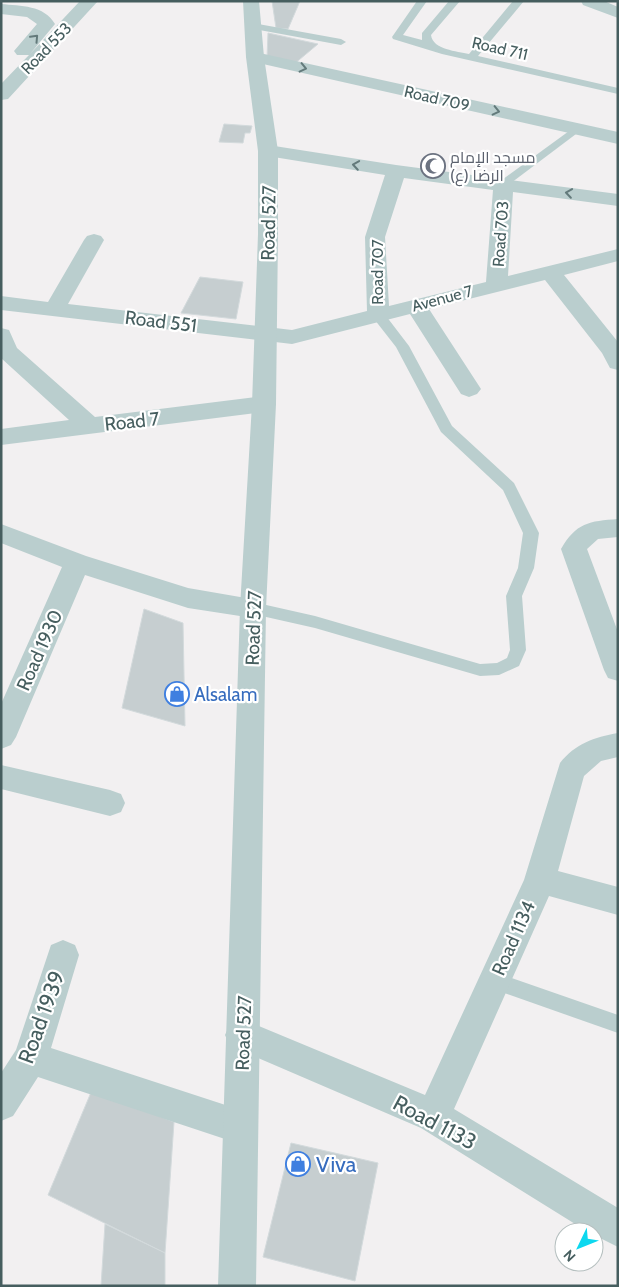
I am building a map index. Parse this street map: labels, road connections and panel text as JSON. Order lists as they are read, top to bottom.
{
  "streets": {
    "street": [
      "Road 553",
      "Road 709",
      "Road 527",
      "Road 703",
      "Road 707",
      "Avenue 7",
      "Road 551",
      "Road 7",
      "Road 1930",
      "Road 1134",
      "Road 1939",
      "Road 1133"
    ],
    "lane": ["Road 711"]
  },
  "crossings": [
    ["Road 709", "Road 527"],
    ["Road 527", "Avenue 7"],
    ["Road 527", "Road 551"],
    ["Road 527", "Road 7"],
    ["Road 527", "Road 1133"],
    ["Road 703", "Avenue 7"],
    ["Road 707", "Avenue 7"],
    ["Avenue 7", "Road 551"],
    ["Road 1134", "Road 1133"]
  ],
  "places": {
    "mosque": ["مسجد الإمام الرضا (ع)"],
    "shop": ["Alsalam", "Viva"]
  },
  "north": "bottom left"
}
